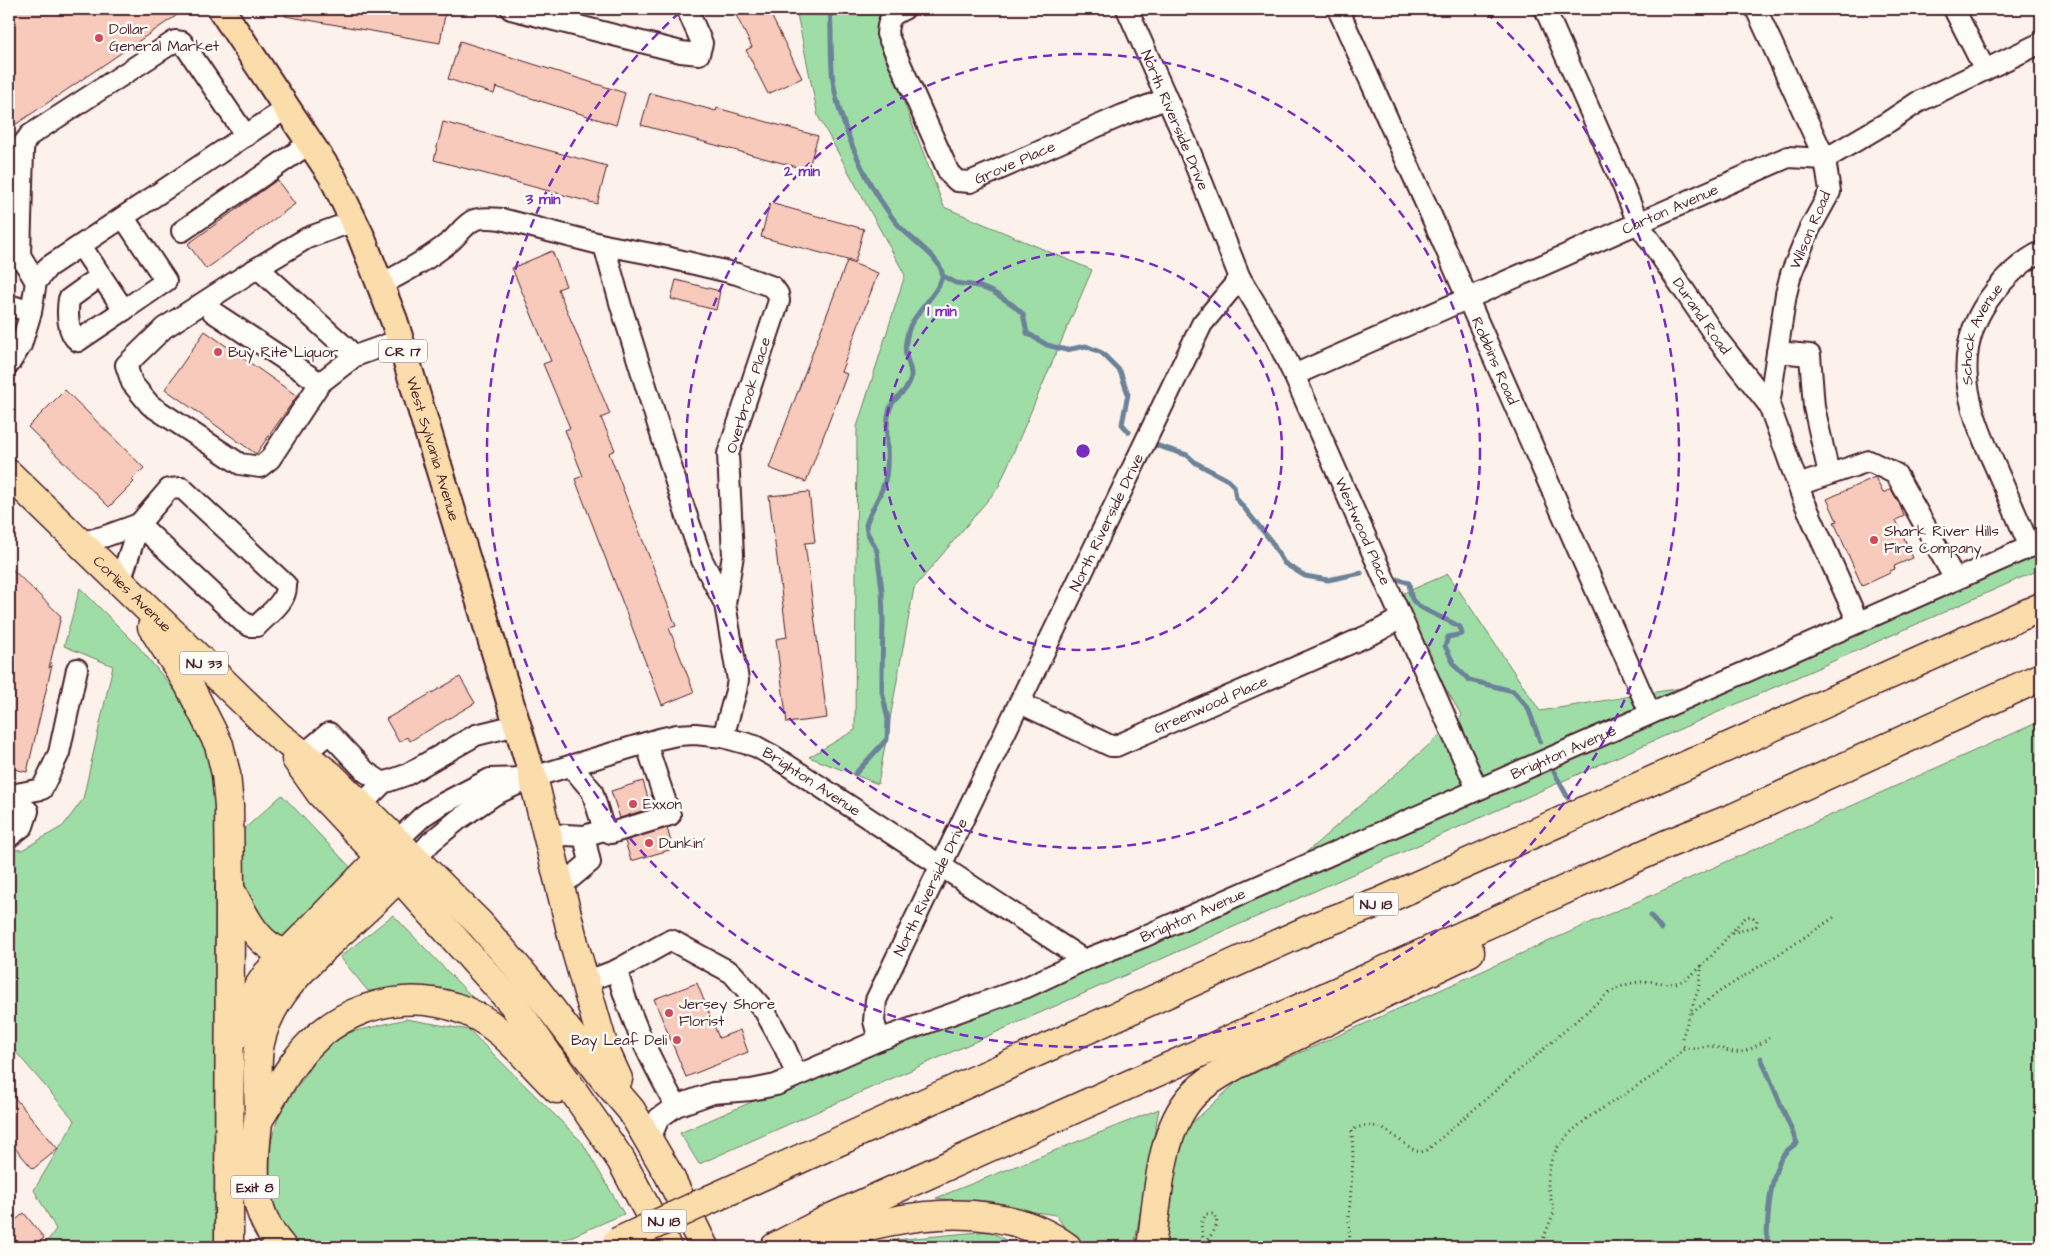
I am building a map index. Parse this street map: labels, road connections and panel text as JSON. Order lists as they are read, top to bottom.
{
  "streets": {
    "highway": [
      "Corlies Avenue",
      "NJ 33",
      "NJ 18",
      "Exit 8"
    ],
    "main road": ["CR 17", "West Sylvania Avenue"],
    "street": [
      "North Riverside Drive",
      "Grove Place",
      "Carton Avenue",
      "Wilson Road",
      "Durand Road",
      "Schock Avenue",
      "Robbins Road",
      "Overbrook Place",
      "Westwood Place",
      "Greenwood Place",
      "Brighton Avenue"
    ]
  },
  "crossings": [
    ["North Riverside Drive", "Grove Place"],
    ["North Riverside Drive", "Westwood Place"],
    ["North Riverside Drive", "Greenwood Place"],
    ["North Riverside Drive", "Brighton Avenue"],
    ["Carton Avenue", "Wilson Road"],
    ["Carton Avenue", "Durand Road"],
    ["Carton Avenue", "Robbins Road"],
    ["Carton Avenue", "Westwood Place"],
    ["Wilson Road", "Durand Road"],
    ["Durand Road", "Brighton Avenue"],
    ["Schock Avenue", "Brighton Avenue"],
    ["Robbins Road", "Brighton Avenue"],
    ["Overbrook Place", "West Sylvania Avenue"],
    ["Overbrook Place", "Brighton Avenue"],
    ["West Sylvania Avenue", "Brighton Avenue"],
    ["Westwood Place", "Greenwood Place"],
    ["Westwood Place", "Brighton Avenue"],
    ["Corlies Avenue", "NJ 33"],
    ["NJ 33", "Brighton Avenue"]
  ],
  "places": [
    "Dollar General Market",
    "Buy Rite Liquor",
    "Shark River Hills Fire Company",
    "Exxon",
    "Dunkin'",
    "Jersey Shore Florist",
    "Bay Leaf Deli"
  ],
  "rings": ["2 min", "3 min", "1 min"]
}
